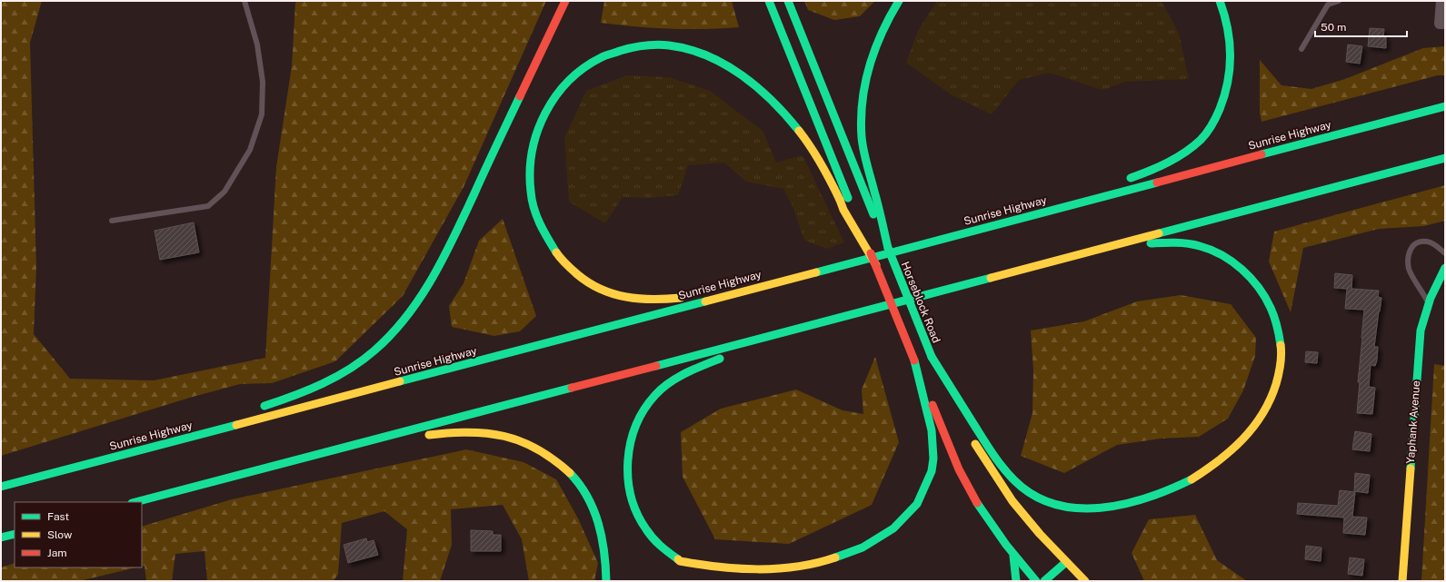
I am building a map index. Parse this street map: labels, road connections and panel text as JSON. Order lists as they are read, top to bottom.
{
  "streets": {
    "main road": ["Sunrise Highway", "Horseblock Road", "Yaphank Avenue"]
  },
  "legend": ["Fast", "Slow", "Jam"],
  "scale_bar": "50 m"
}
